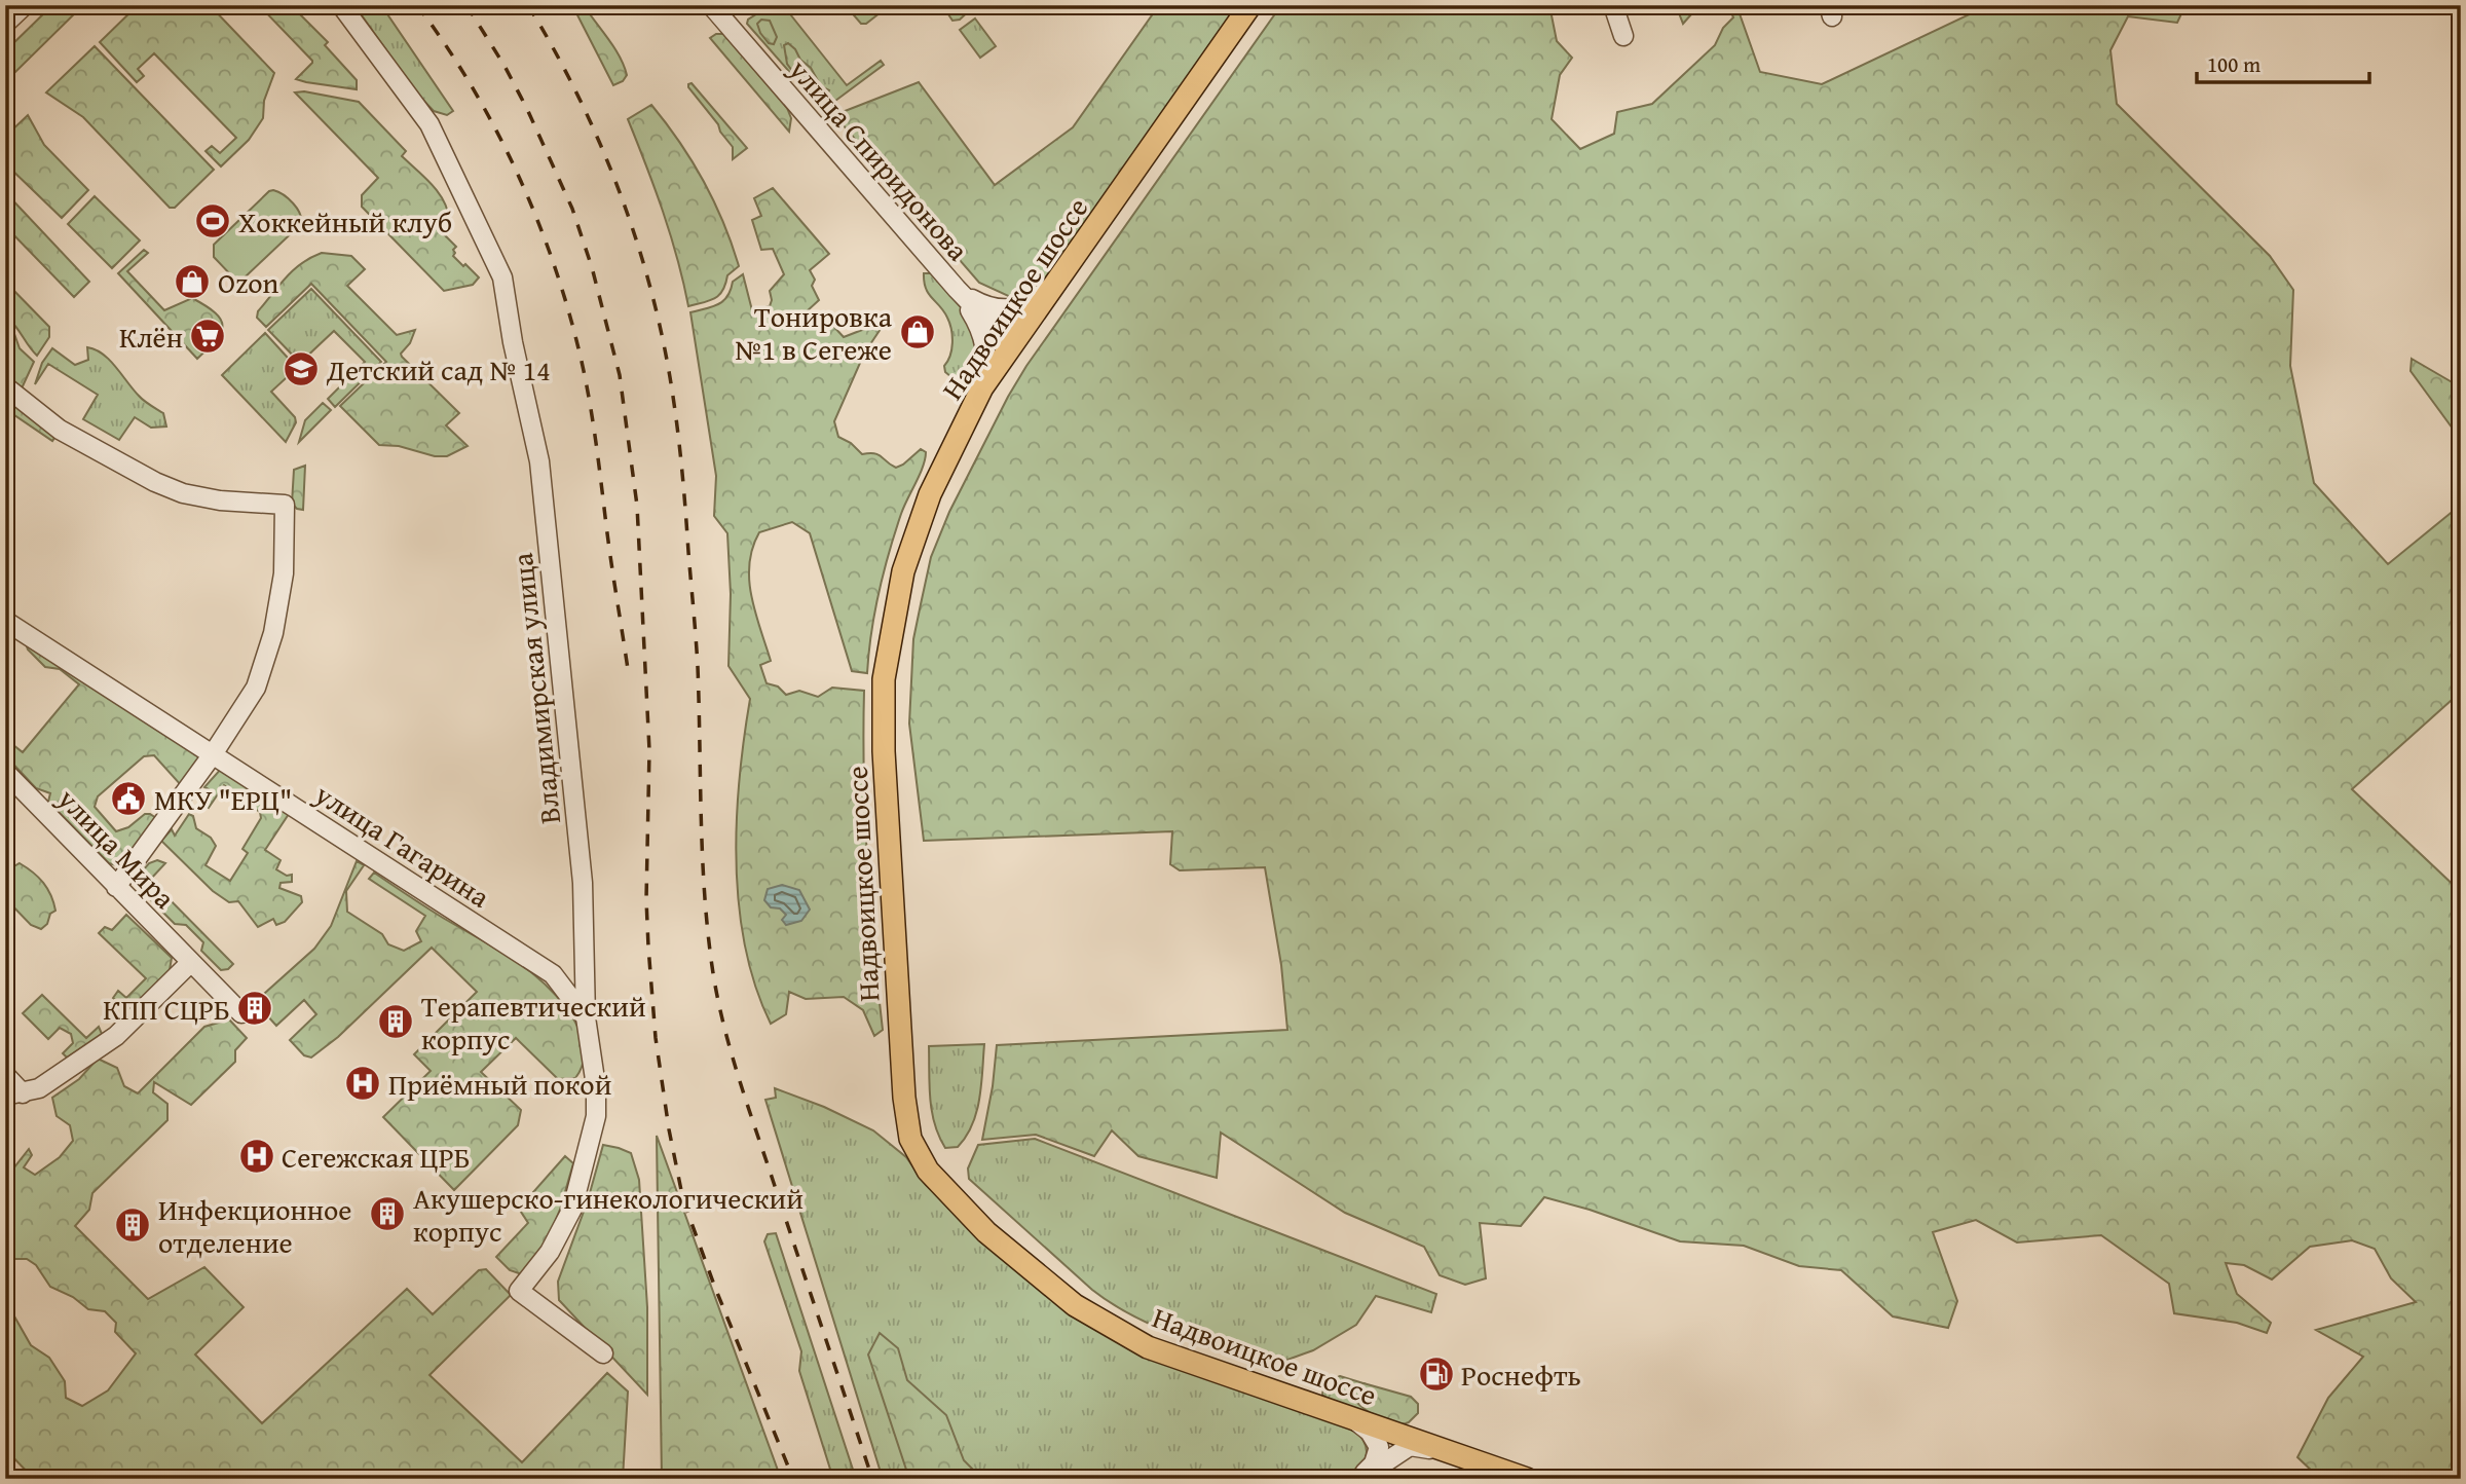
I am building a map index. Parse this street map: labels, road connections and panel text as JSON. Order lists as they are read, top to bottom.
{
  "streets": {
    "main road": ["Надвоицкое шоссе"],
    "street": [
      "улица Спиридонова",
      "Владимирская улица",
      "улица Гагарина",
      "улица Мира"
    ]
  },
  "crossings": [
    ["улица Спиридонова", "Надвоицкое шоссе"],
    ["Владимирская улица", "улица Гагарина"]
  ],
  "places": {
    "sports": ["Хоккейный клуб"],
    "shop": ["Ozon", "Тонировка №1 в Сегеже"],
    "supermarket": ["Клён"],
    "school or university": ["Детский сад № 14"],
    "public building": ["МКУ \"ЕРЦ\""],
    "building": [
      "КПП СЦРБ",
      "Терапевтический корпус",
      "Акушерско-гинекологический корпус",
      "Инфекционное отделение"
    ],
    "hospital": ["Приёмный покой", "Сегежская ЦРБ"],
    "fuel station": ["Роснефть"]
  },
  "scale_bar": "100 m"
}
